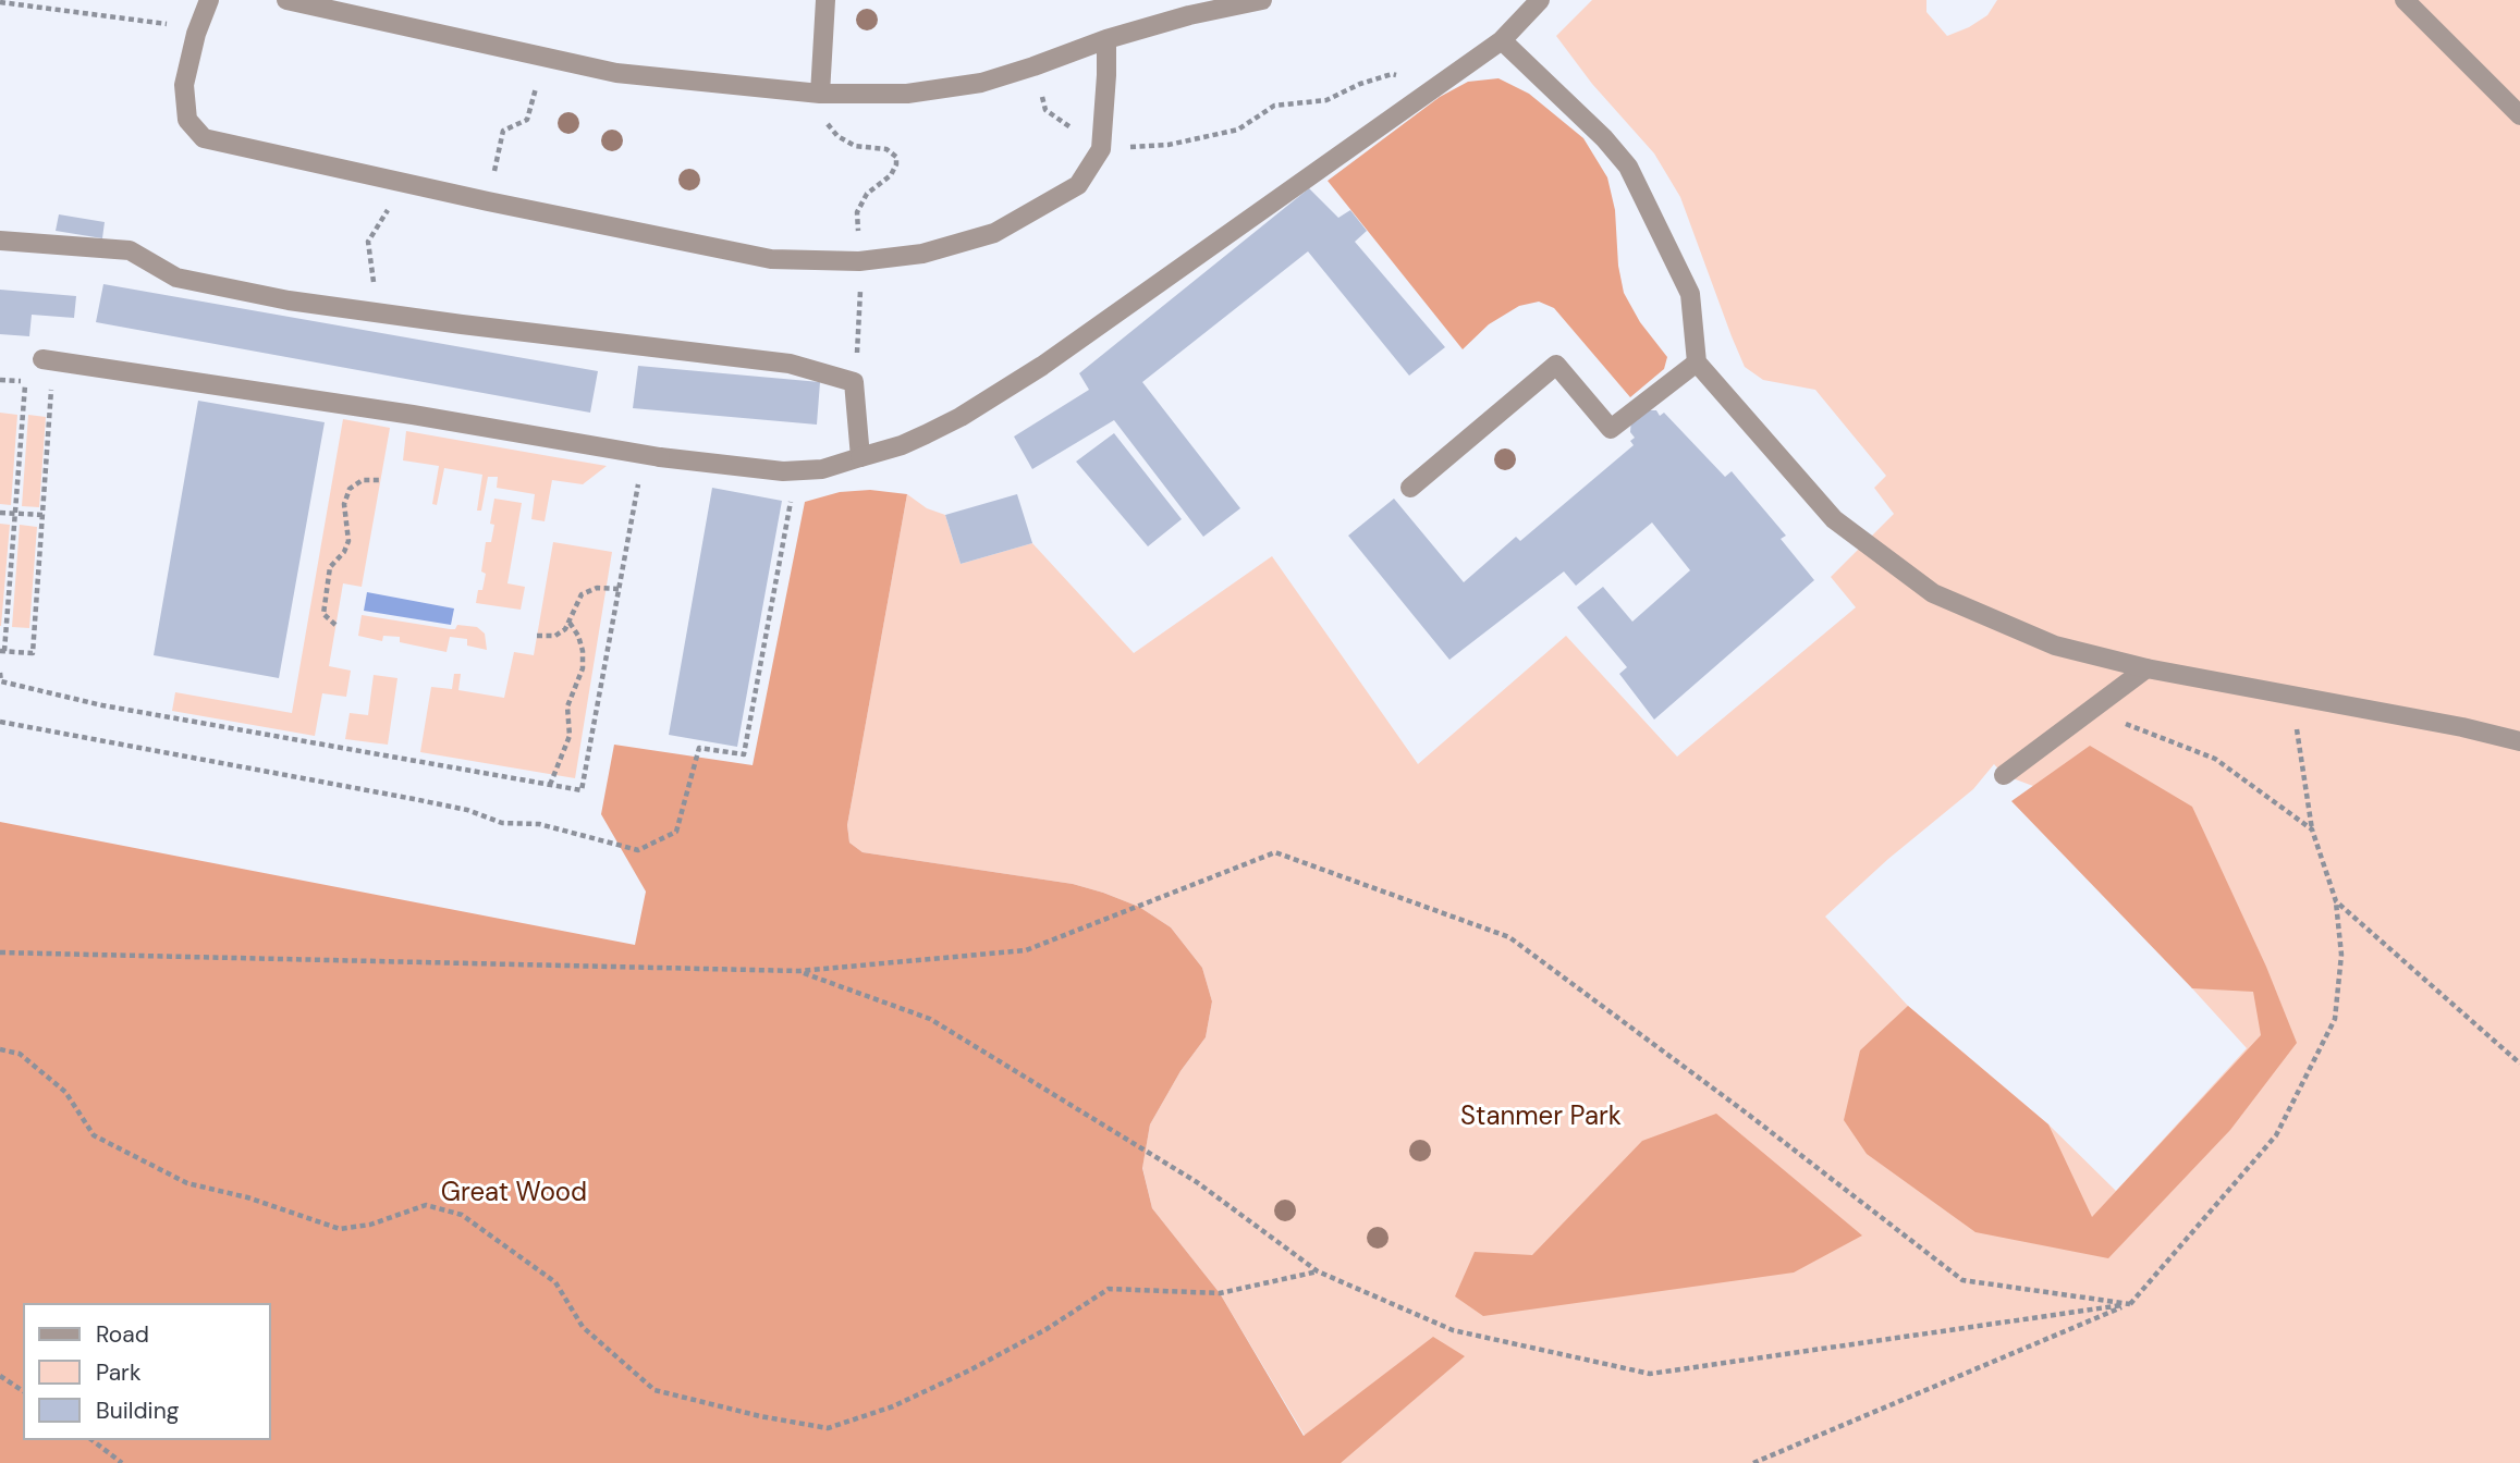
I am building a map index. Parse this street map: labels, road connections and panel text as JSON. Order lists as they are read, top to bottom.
{
  "parks": ["Stanmer Park", "Great Wood"],
  "legend": ["Road", "Park", "Building"]
}
